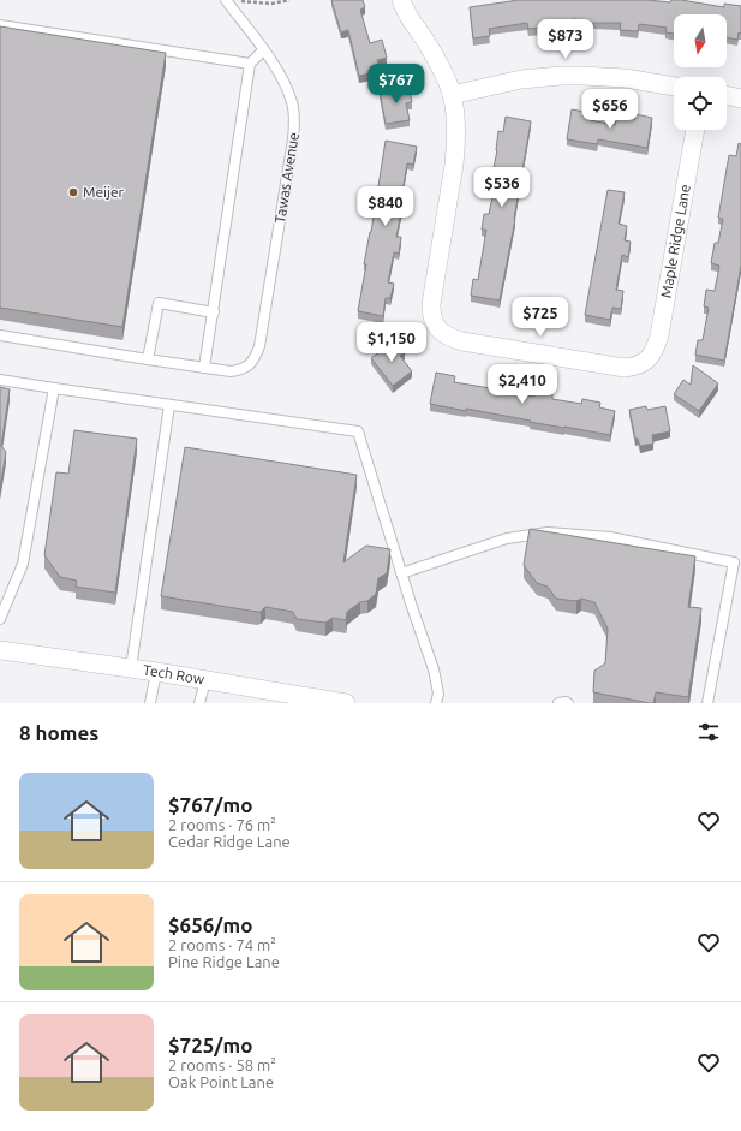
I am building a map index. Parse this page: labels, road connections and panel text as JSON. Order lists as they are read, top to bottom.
{
  "streets": {
    "street": ["Maple Ridge Lane", "Tech Row"],
    "lane": ["Tawas Avenue"]
  },
  "places": ["Meijer"],
  "north": "bottom",
  "page": {
    "price": [
      "$873",
      "$767",
      "$656",
      "$536",
      "$840",
      "$725",
      "$1,150",
      "$2,410"
    ],
    "heading": "8 homes",
    "list": [
      {
        "name": "$767/mo",
        "note": "2 rooms · 76 m² · Cedar Ridge Lane"
      },
      {
        "name": "$656/mo",
        "note": "2 rooms · 74 m² · Pine Ridge Lane"
      },
      {
        "name": "$725/mo",
        "note": "2 rooms · 58 m² · Oak Point Lane"
      }
    ]
  }
}
